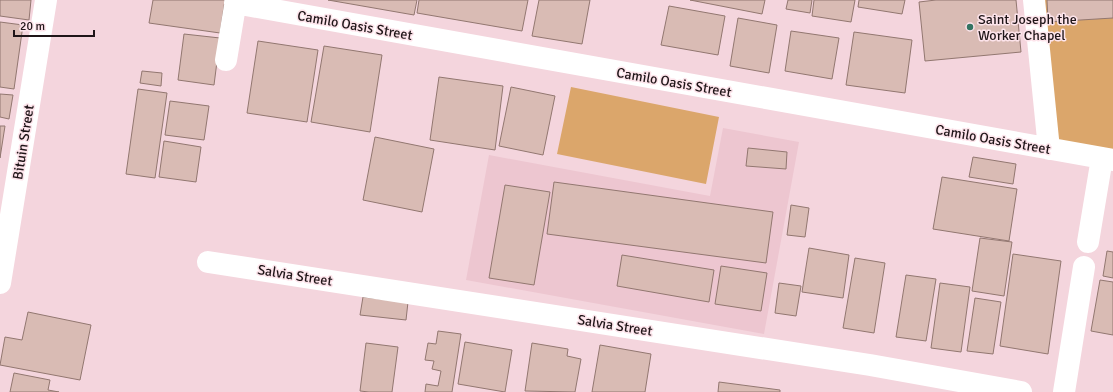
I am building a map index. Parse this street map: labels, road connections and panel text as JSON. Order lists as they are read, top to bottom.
{
  "streets": {
    "street": ["Camilo Oasis Street", "Bituin Street", "Salvia Street"]
  },
  "places": ["Saint Joseph the Worker Chapel"],
  "scale_bar": "20 m"
}
